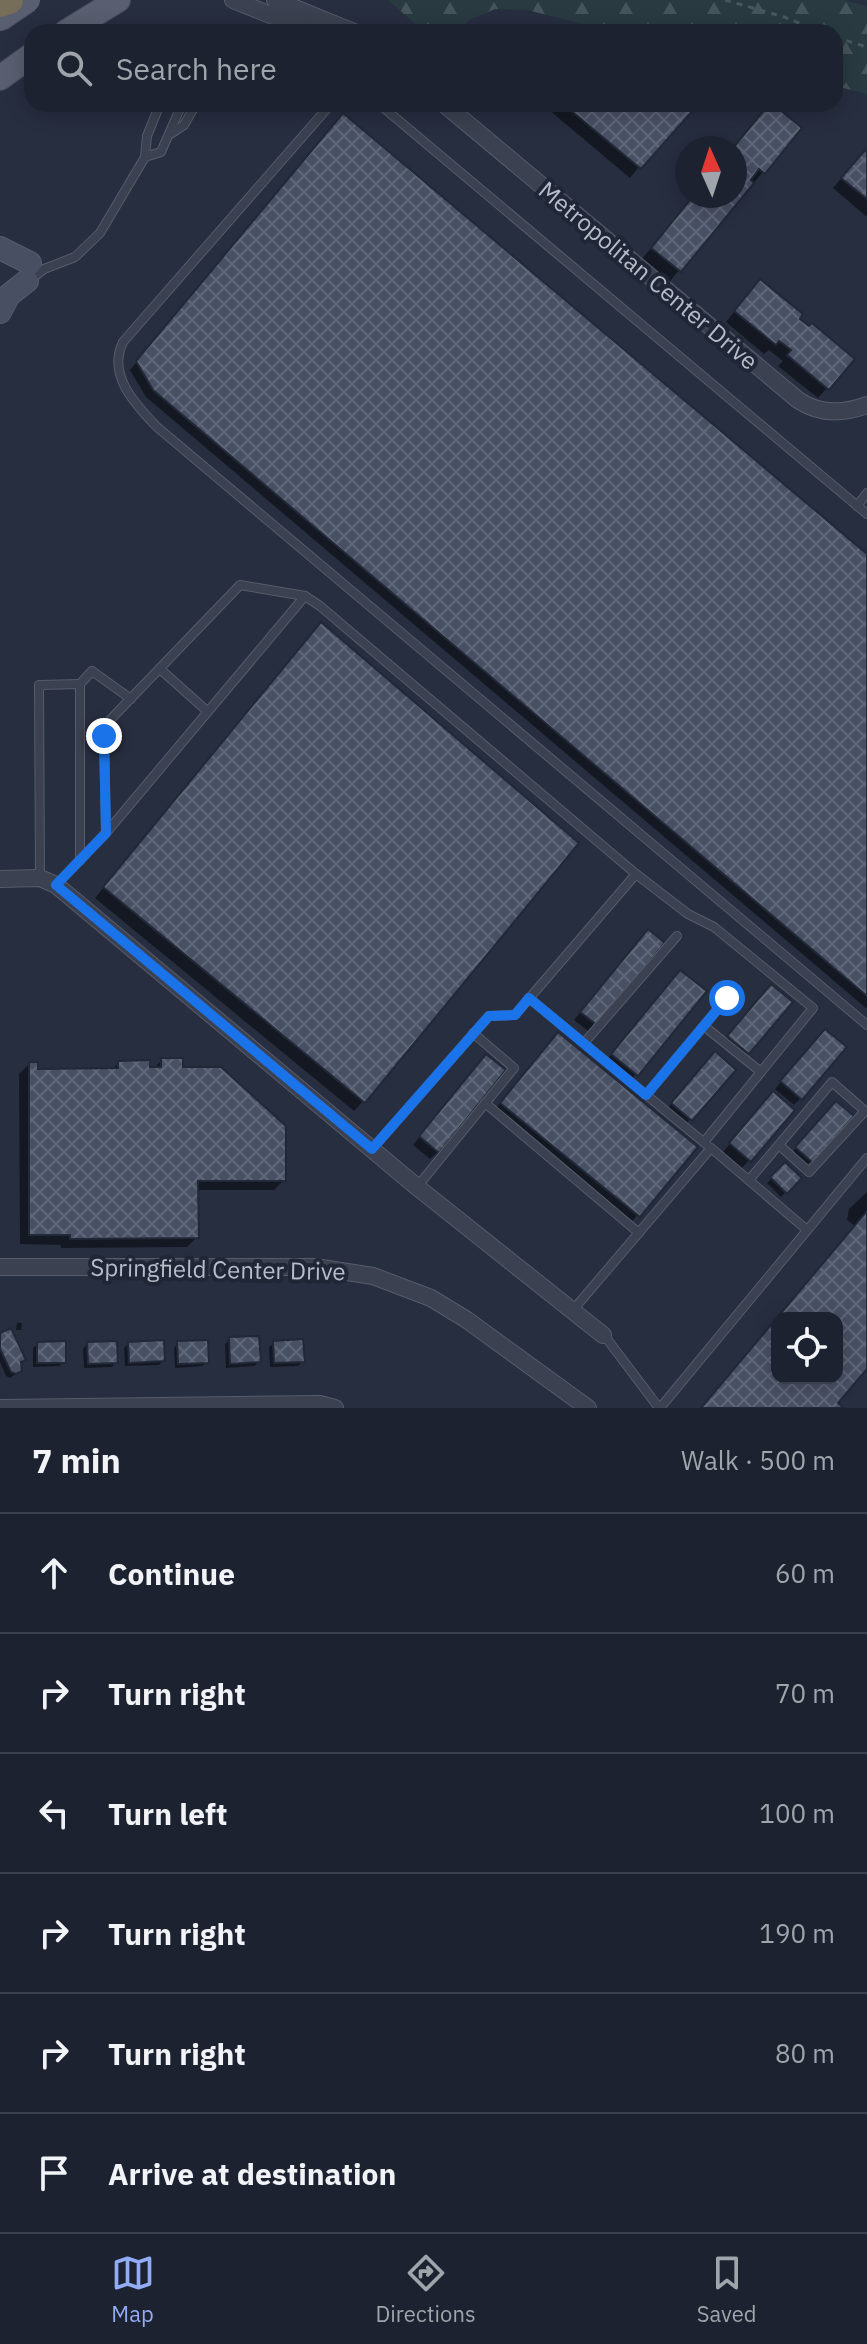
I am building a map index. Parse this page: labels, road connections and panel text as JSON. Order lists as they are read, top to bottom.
{
  "streets": {
    "street": ["Metropolitan Center Drive", "Springfield Center Drive"]
  },
  "north": "top",
  "page": {
    "search": "Search here",
    "heading": ["7 min", "Walk · 500 m"],
    "list": [
      ["Continue", "60 m"],
      ["Turn right", "70 m"],
      ["Turn left", "100 m"],
      ["Turn right", "190 m"],
      ["Turn right", "80 m"],
      "Arrive at destination"
    ],
    "nav": ["Map", "Directions", "Saved"]
  }
}
